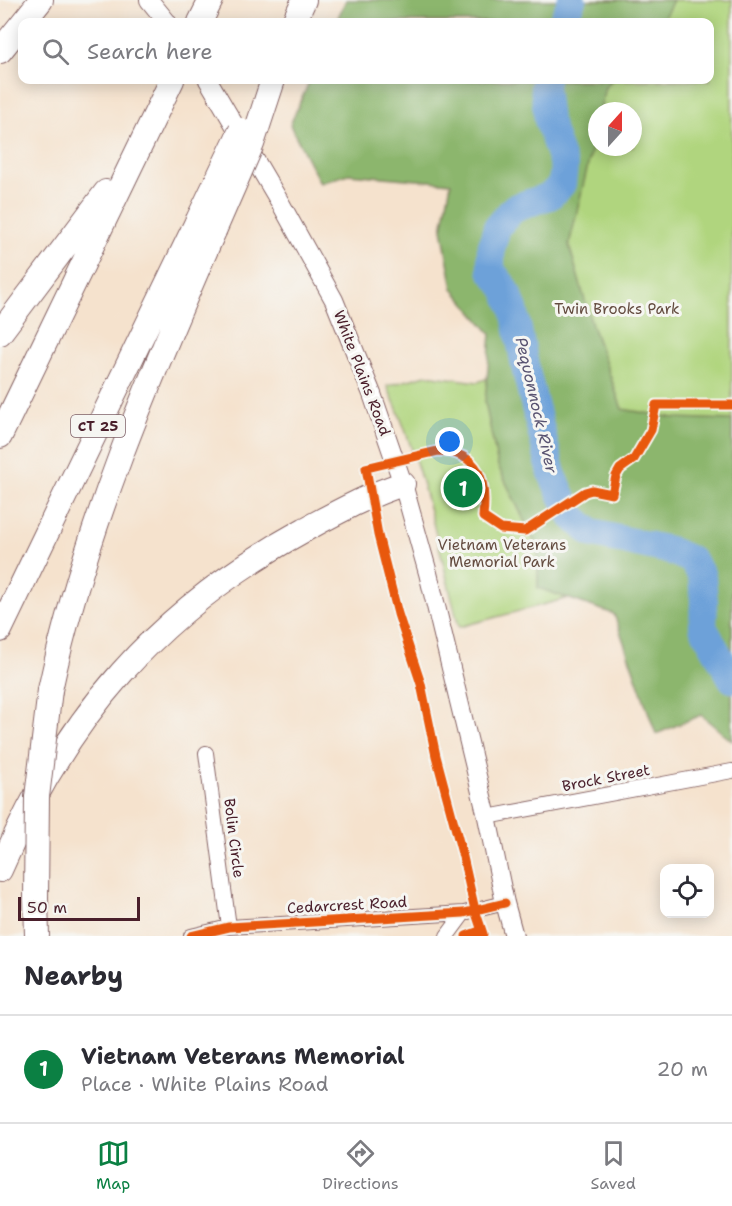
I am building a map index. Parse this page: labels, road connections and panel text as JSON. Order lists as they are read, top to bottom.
{
  "streets": {
    "highway": ["CT 25"],
    "main road": ["White Plains Road"],
    "street": ["Brock Street", "Bolin Circle", "Cedarcrest Road"]
  },
  "crossings": [
    ["White Plains Road", "Brock Street"],
    ["White Plains Road", "Cedarcrest Road"],
    ["Bolin Circle", "Cedarcrest Road"]
  ],
  "water": ["Pequonnock River"],
  "parks": ["Twin Brooks Park", "Vietnam Veterans Memorial Park"],
  "scale_bar": "50 m",
  "north": "top",
  "page": {
    "search": "Search here",
    "pins": "1",
    "scale": "50 m",
    "heading": "Nearby",
    "list": [
      {
        "mark": "1",
        "name": "Vietnam Veterans Memorial",
        "note": "Place · White Plains Road",
        "value": "20 m"
      }
    ],
    "nav": ["Map", "Directions", "Saved"]
  }
}
